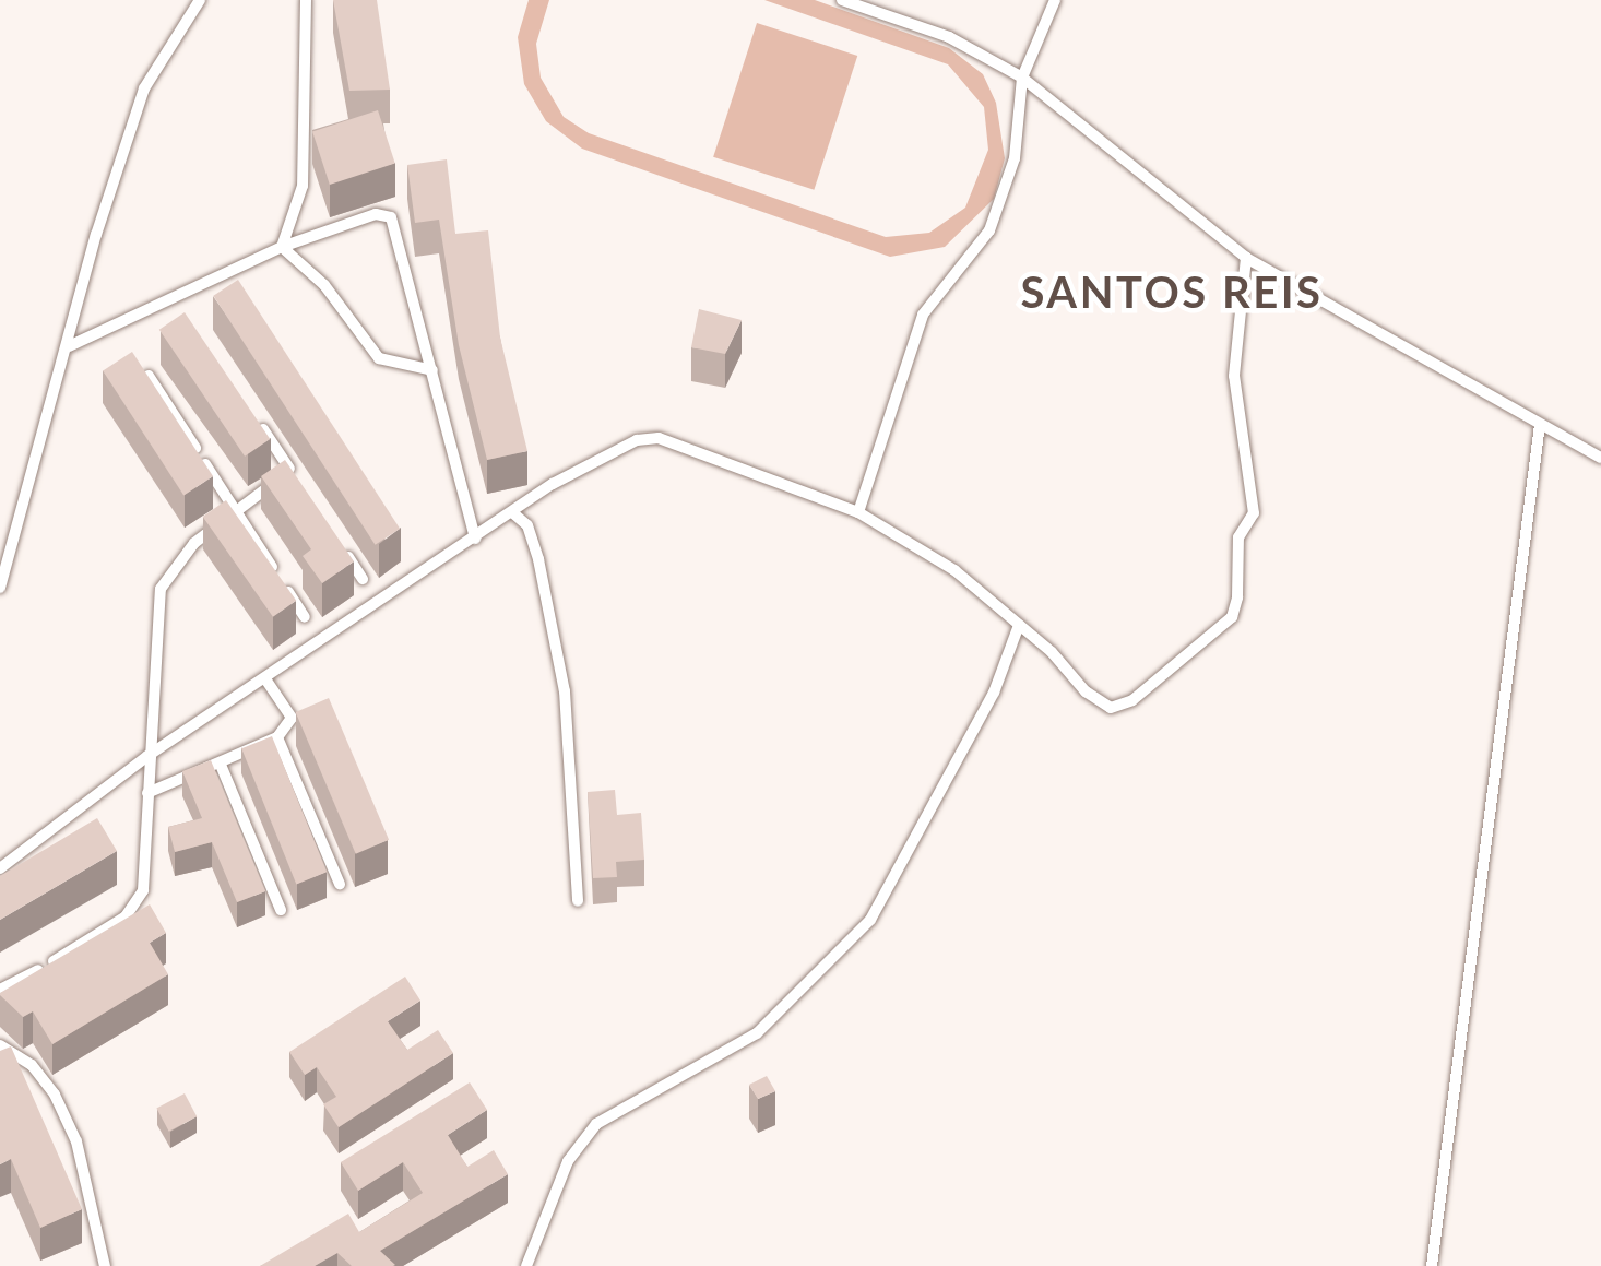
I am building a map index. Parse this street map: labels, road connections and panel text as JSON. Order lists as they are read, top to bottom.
{
  "districts": ["SANTOS REIS"]
}
